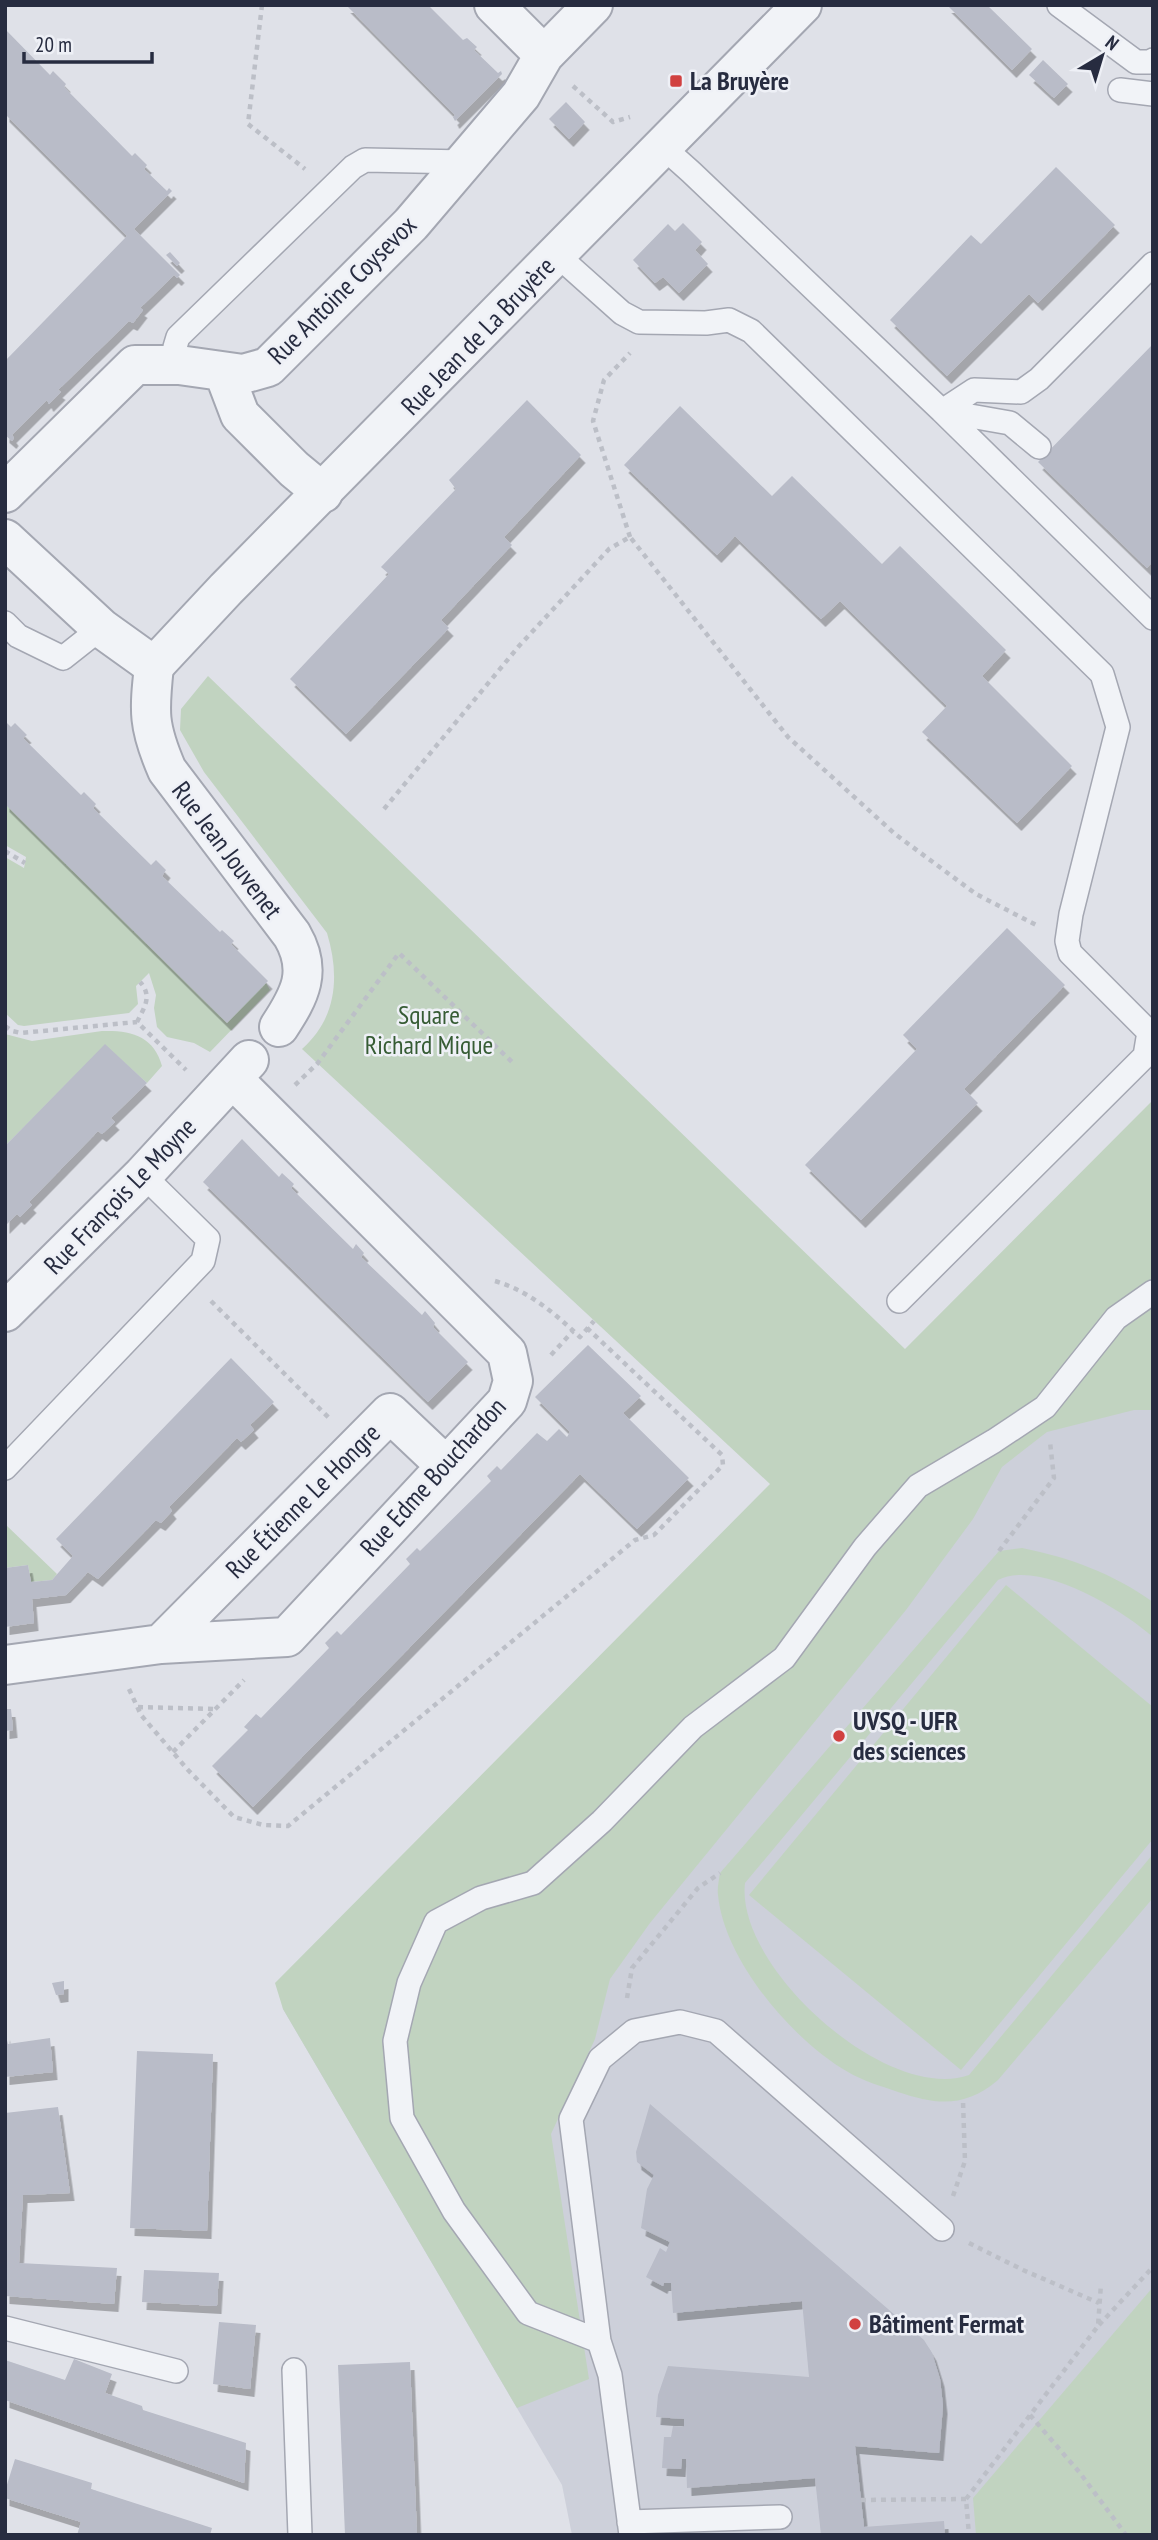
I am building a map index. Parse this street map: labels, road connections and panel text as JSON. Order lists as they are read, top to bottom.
{
  "streets": {
    "street": [
      "Rue Antoine Coysevox",
      "Rue Jean de La Bruyère",
      "Rue Jean Jouvenet",
      "Rue François Le Moyne",
      "Rue Edme Bouchardon",
      "Rue Étienne Le Hongre"
    ]
  },
  "crossings": [
    ["Rue Jean de La Bruyère", "Rue Jean Jouvenet"],
    ["Rue François Le Moyne", "Rue Edme Bouchardon"],
    ["Rue Edme Bouchardon", "Rue Étienne Le Hongre"]
  ],
  "parks": ["Square Richard Mique"],
  "places": {
    "transit": ["La Bruyère"],
    "other": ["UVSQ - UFR des sciences", "Bâtiment Fermat"]
  },
  "scale_bar": "20 m",
  "north": "top right"
}
